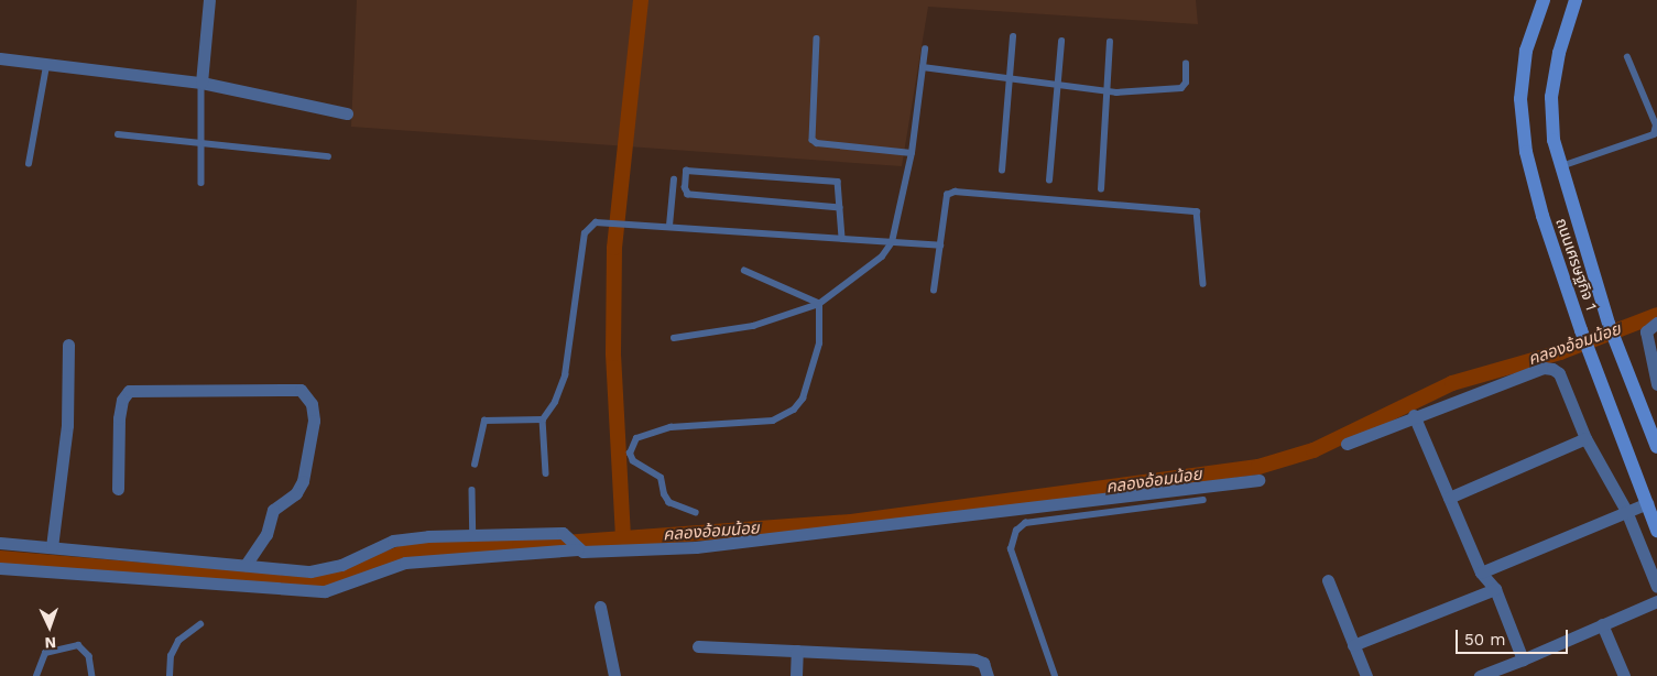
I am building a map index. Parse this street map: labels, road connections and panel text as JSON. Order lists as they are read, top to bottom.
{
  "streets": {
    "main road": ["ถนนเศรษฐกิจ 1"]
  },
  "water": ["คลองอ้อมน้อย"],
  "scale_bar": "50 m",
  "north": "bottom"
}
